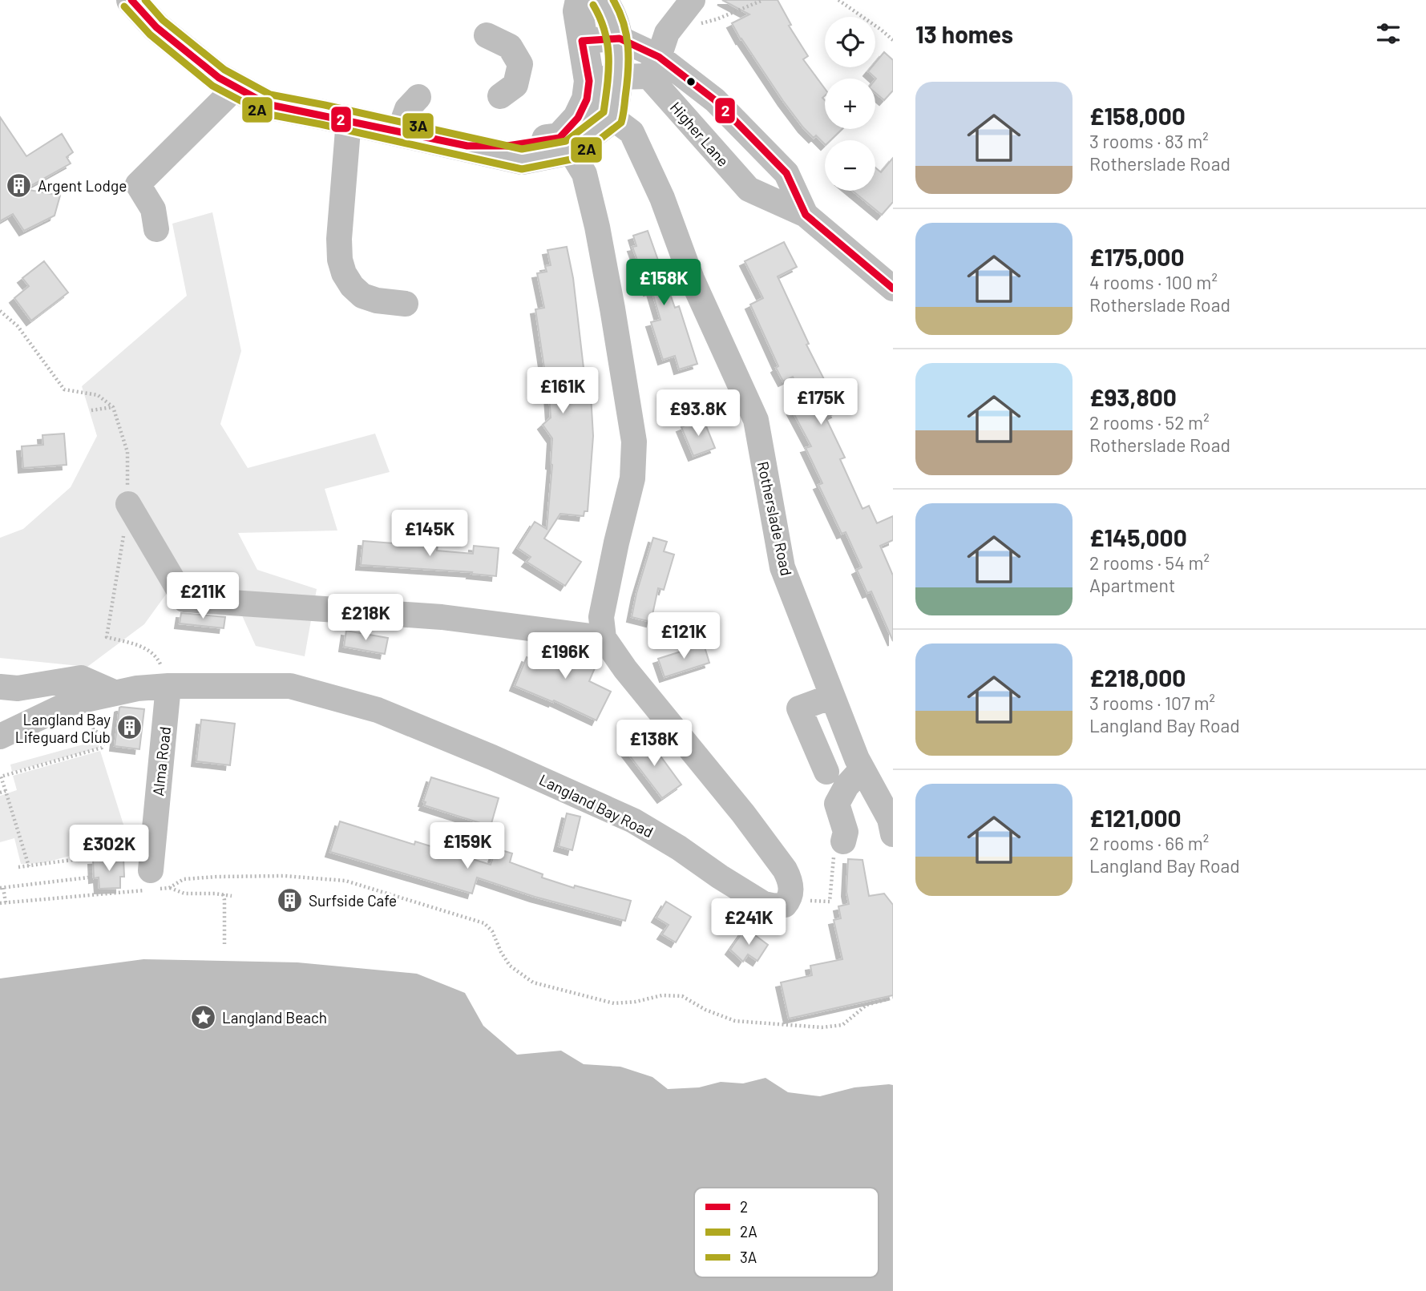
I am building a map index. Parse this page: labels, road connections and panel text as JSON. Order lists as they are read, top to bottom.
{
  "streets": {
    "street": [
      "Higher Lane",
      "Rotherslade Road",
      "Alma Road",
      "Langland Bay Road"
    ]
  },
  "crossings": [
    ["Alma Road", "Langland Bay Road"]
  ],
  "places": {
    "building": ["Argent Lodge", "Langland Bay Lifeguard Club", "Surfside Cafe"],
    "place": ["Langland Beach"]
  },
  "lines": ["transit line 2", "transit line 2A", "transit line 3A"],
  "legend": ["2", "2A", "3A"],
  "page": {
    "heading": "13 homes",
    "map_buttons": ["+", "−"],
    "list": [
      {
        "name": "£158,000",
        "note": "3 rooms · 83 m² · Rotherslade Road"
      },
      {
        "name": "£175,000",
        "note": "4 rooms · 100 m² · Rotherslade Road"
      },
      {
        "name": "£93,800",
        "note": "2 rooms · 52 m² · Rotherslade Road"
      },
      {
        "name": "£145,000",
        "note": "2 rooms · 54 m² · Apartment"
      },
      {
        "name": "£218,000",
        "note": "3 rooms · 107 m² · Langland Bay Road"
      },
      {
        "name": "£121,000",
        "note": "2 rooms · 66 m² · Langland Bay Road"
      }
    ],
    "price": [
      "£158K",
      "£161K",
      "£175K",
      "£93.8K",
      "£145K",
      "£211K",
      "£218K",
      "£121K",
      "£196K",
      "£138K",
      "£159K",
      "£302K",
      "£241K"
    ]
  }
}
